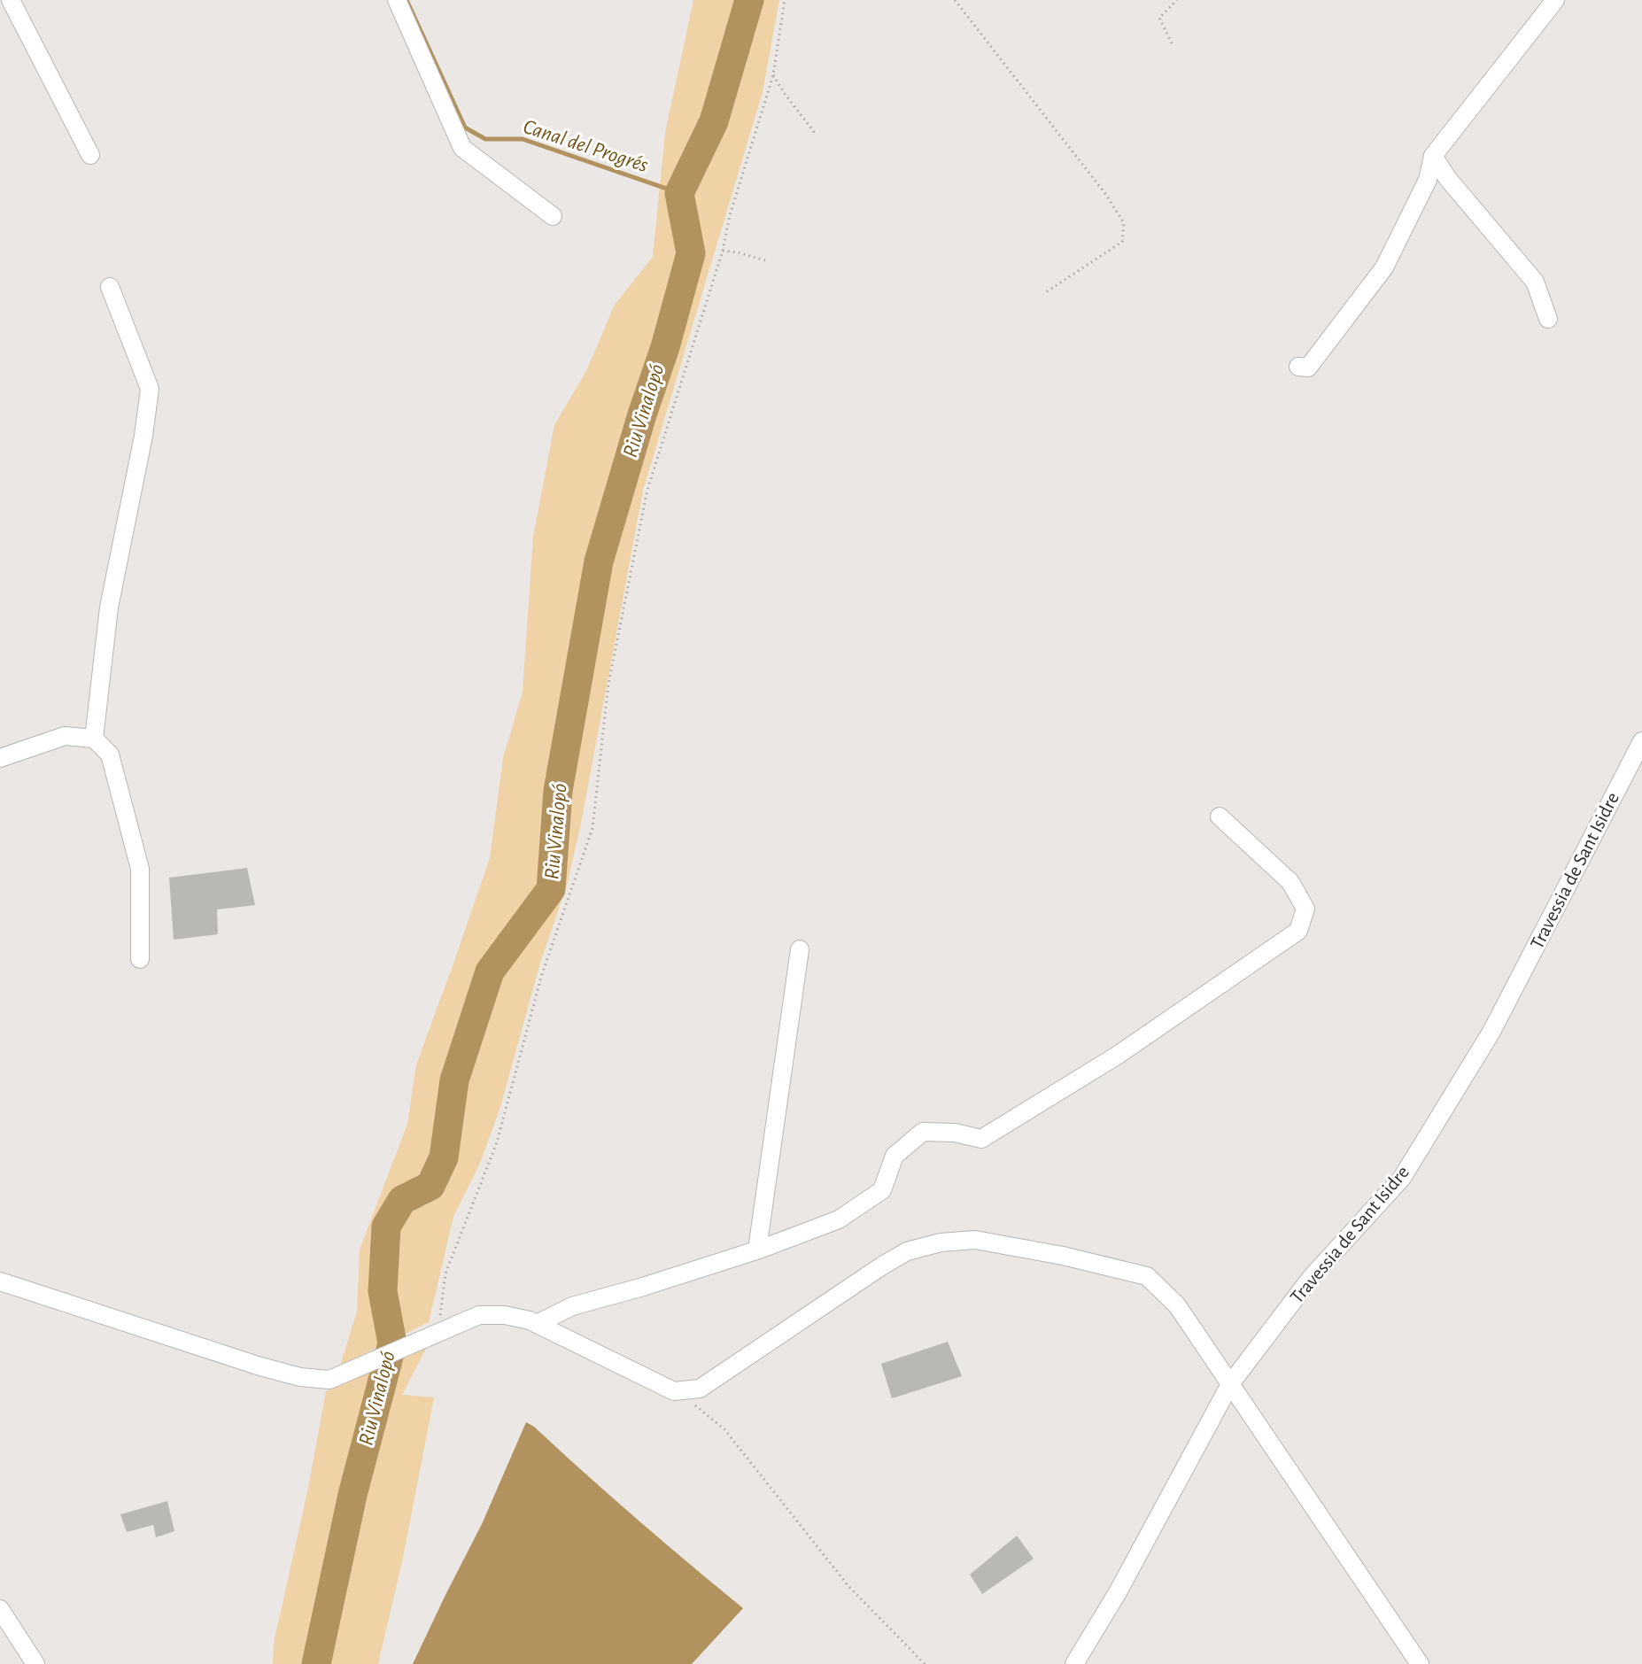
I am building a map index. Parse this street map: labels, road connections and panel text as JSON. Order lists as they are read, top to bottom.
{
  "streets": {
    "street": ["Travessia de Sant Isidre"]
  },
  "water": ["Canal del Progrés", "Riu Vinalopó"]
}
